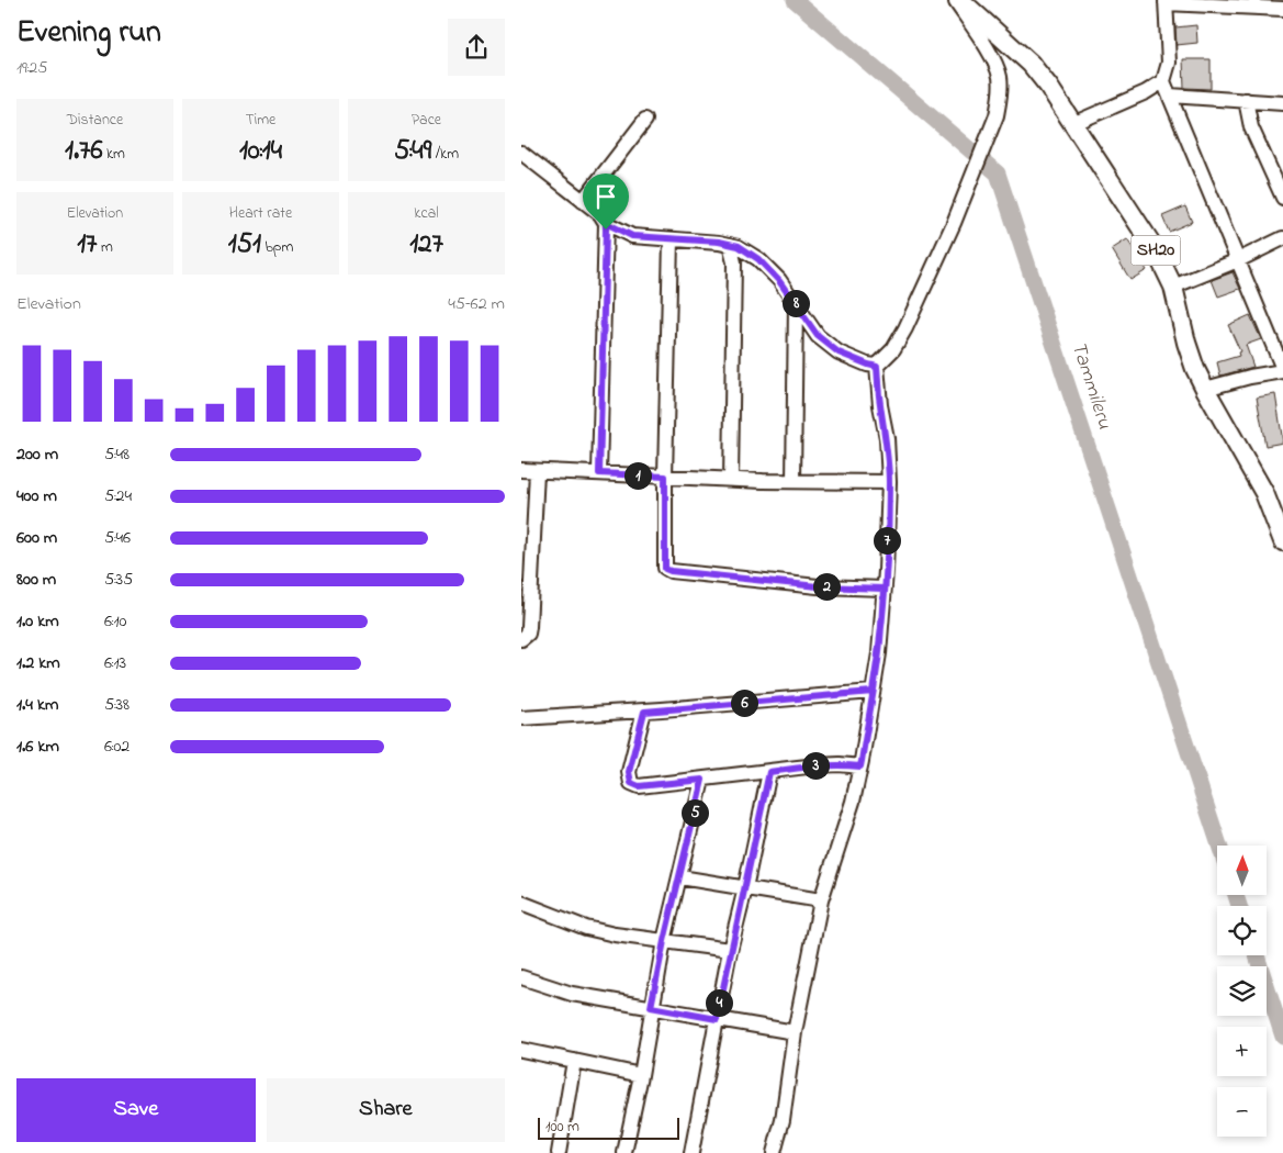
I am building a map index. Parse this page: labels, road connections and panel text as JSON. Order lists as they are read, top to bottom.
{
  "streets": {
    "main road": ["SH20"]
  },
  "water": ["Tammileru"],
  "scale_bar": "100 m",
  "north": "top",
  "page": {
    "heading": ["Evening run", "19:25"],
    "stats": [
      ["Distance", "1.76 km"],
      ["Time", "10:14"],
      ["Pace", "5:49 /km"],
      ["Elevation", "17 m"],
      ["Heart rate", "151 bpm"],
      ["kcal", "127"]
    ],
    "chart": ["Elevation", "45–62 m"],
    "pins": [
      "8",
      "1",
      "7",
      "2",
      "6",
      "3",
      "5",
      "4"
    ],
    "list": [
      {
        "name": "200 m",
        "note": "5:48"
      },
      {
        "name": "400 m",
        "note": "5:24"
      },
      {
        "name": "600 m",
        "note": "5:46"
      },
      {
        "name": "800 m",
        "note": "5:35"
      },
      {
        "name": "1.0 km",
        "note": "6:10"
      },
      {
        "name": "1.2 km",
        "note": "6:13"
      },
      {
        "name": "1.4 km",
        "note": "5:38"
      },
      {
        "name": "1.6 km",
        "note": "6:02"
      }
    ],
    "map_buttons": ["+", "−"],
    "buttons": ["Save", "Share"],
    "scale": "100 m"
  }
}
